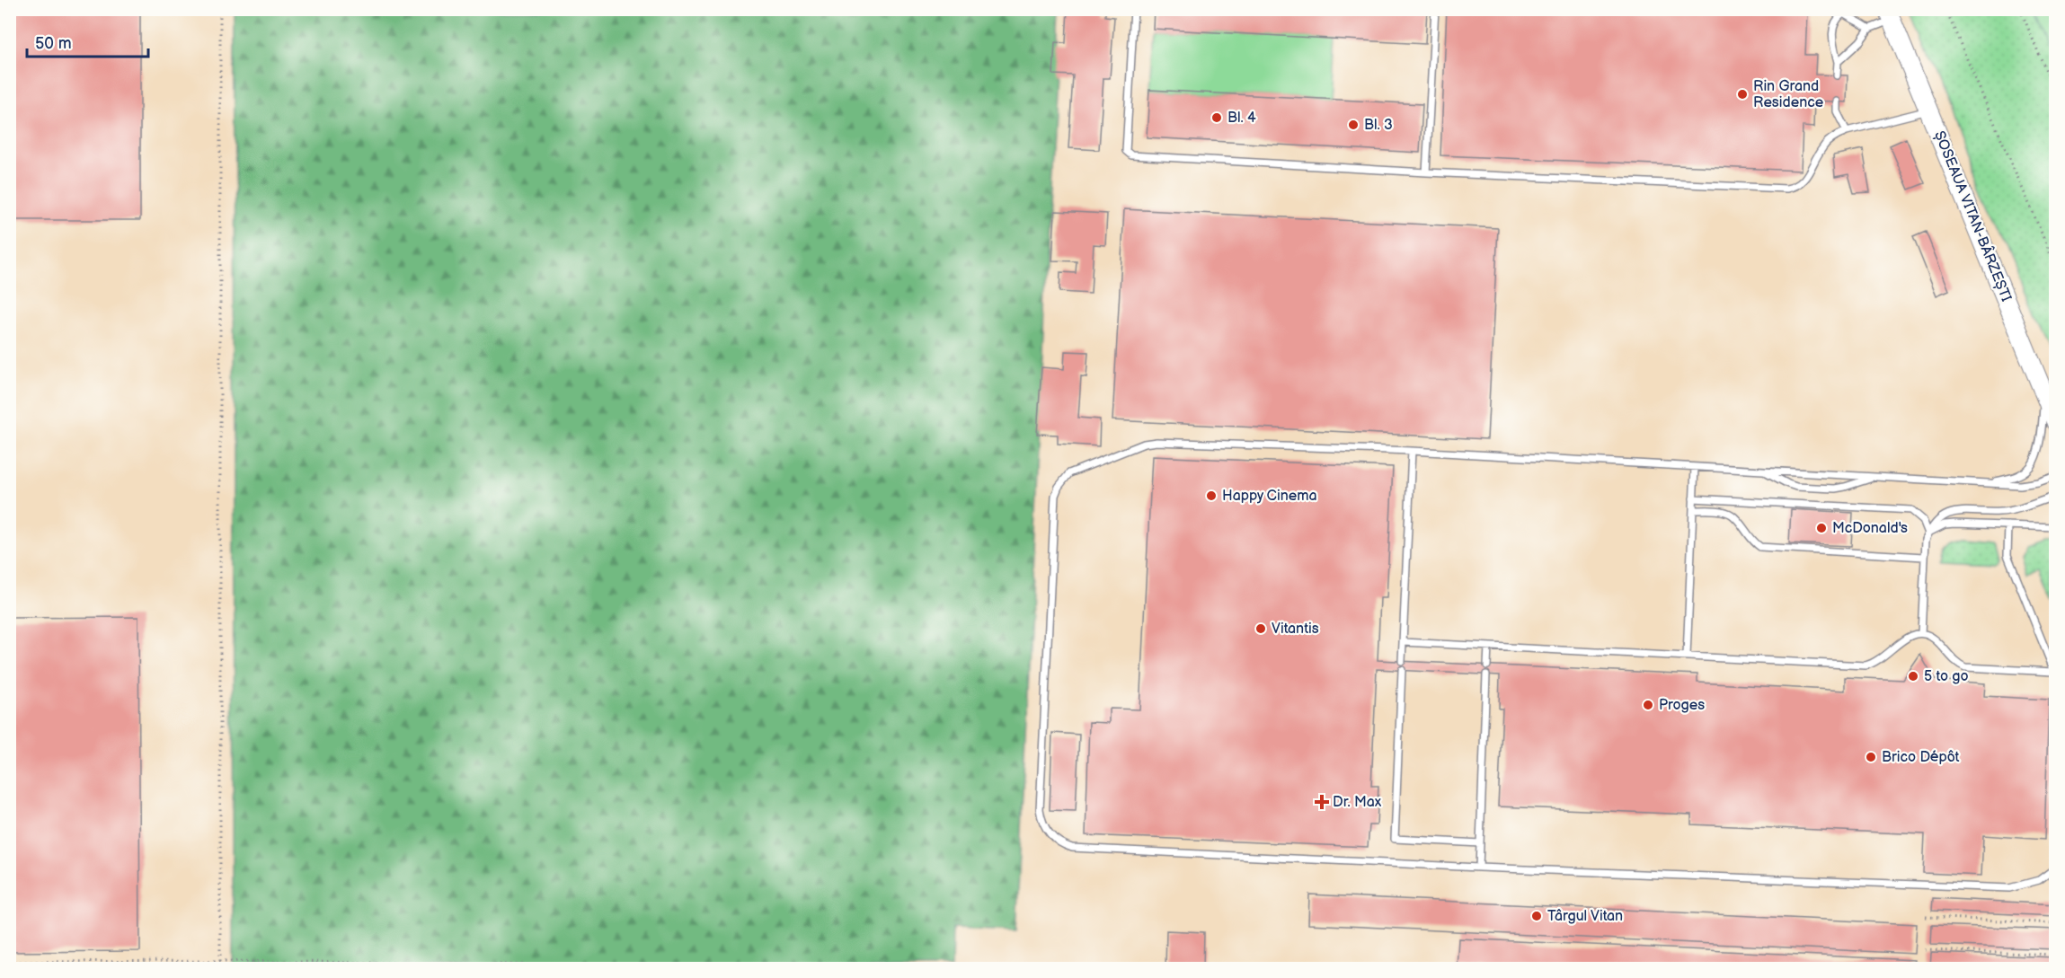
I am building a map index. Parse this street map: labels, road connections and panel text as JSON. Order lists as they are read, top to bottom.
{
  "streets": {
    "main road": ["ȘOSEAUA VITAN-BÂRZEȘTI"]
  },
  "places": {
    "other": [
      "Rin Grand Residence",
      "Bl. 4",
      "Bl. 3",
      "Happy Cinema",
      "McDonald's",
      "Vitantis",
      "5 to go",
      "Proges",
      "Brico Dépôt",
      "Târgul Vitan"
    ],
    "health": ["Dr. Max"]
  },
  "scale_bar": "50 m"
}
